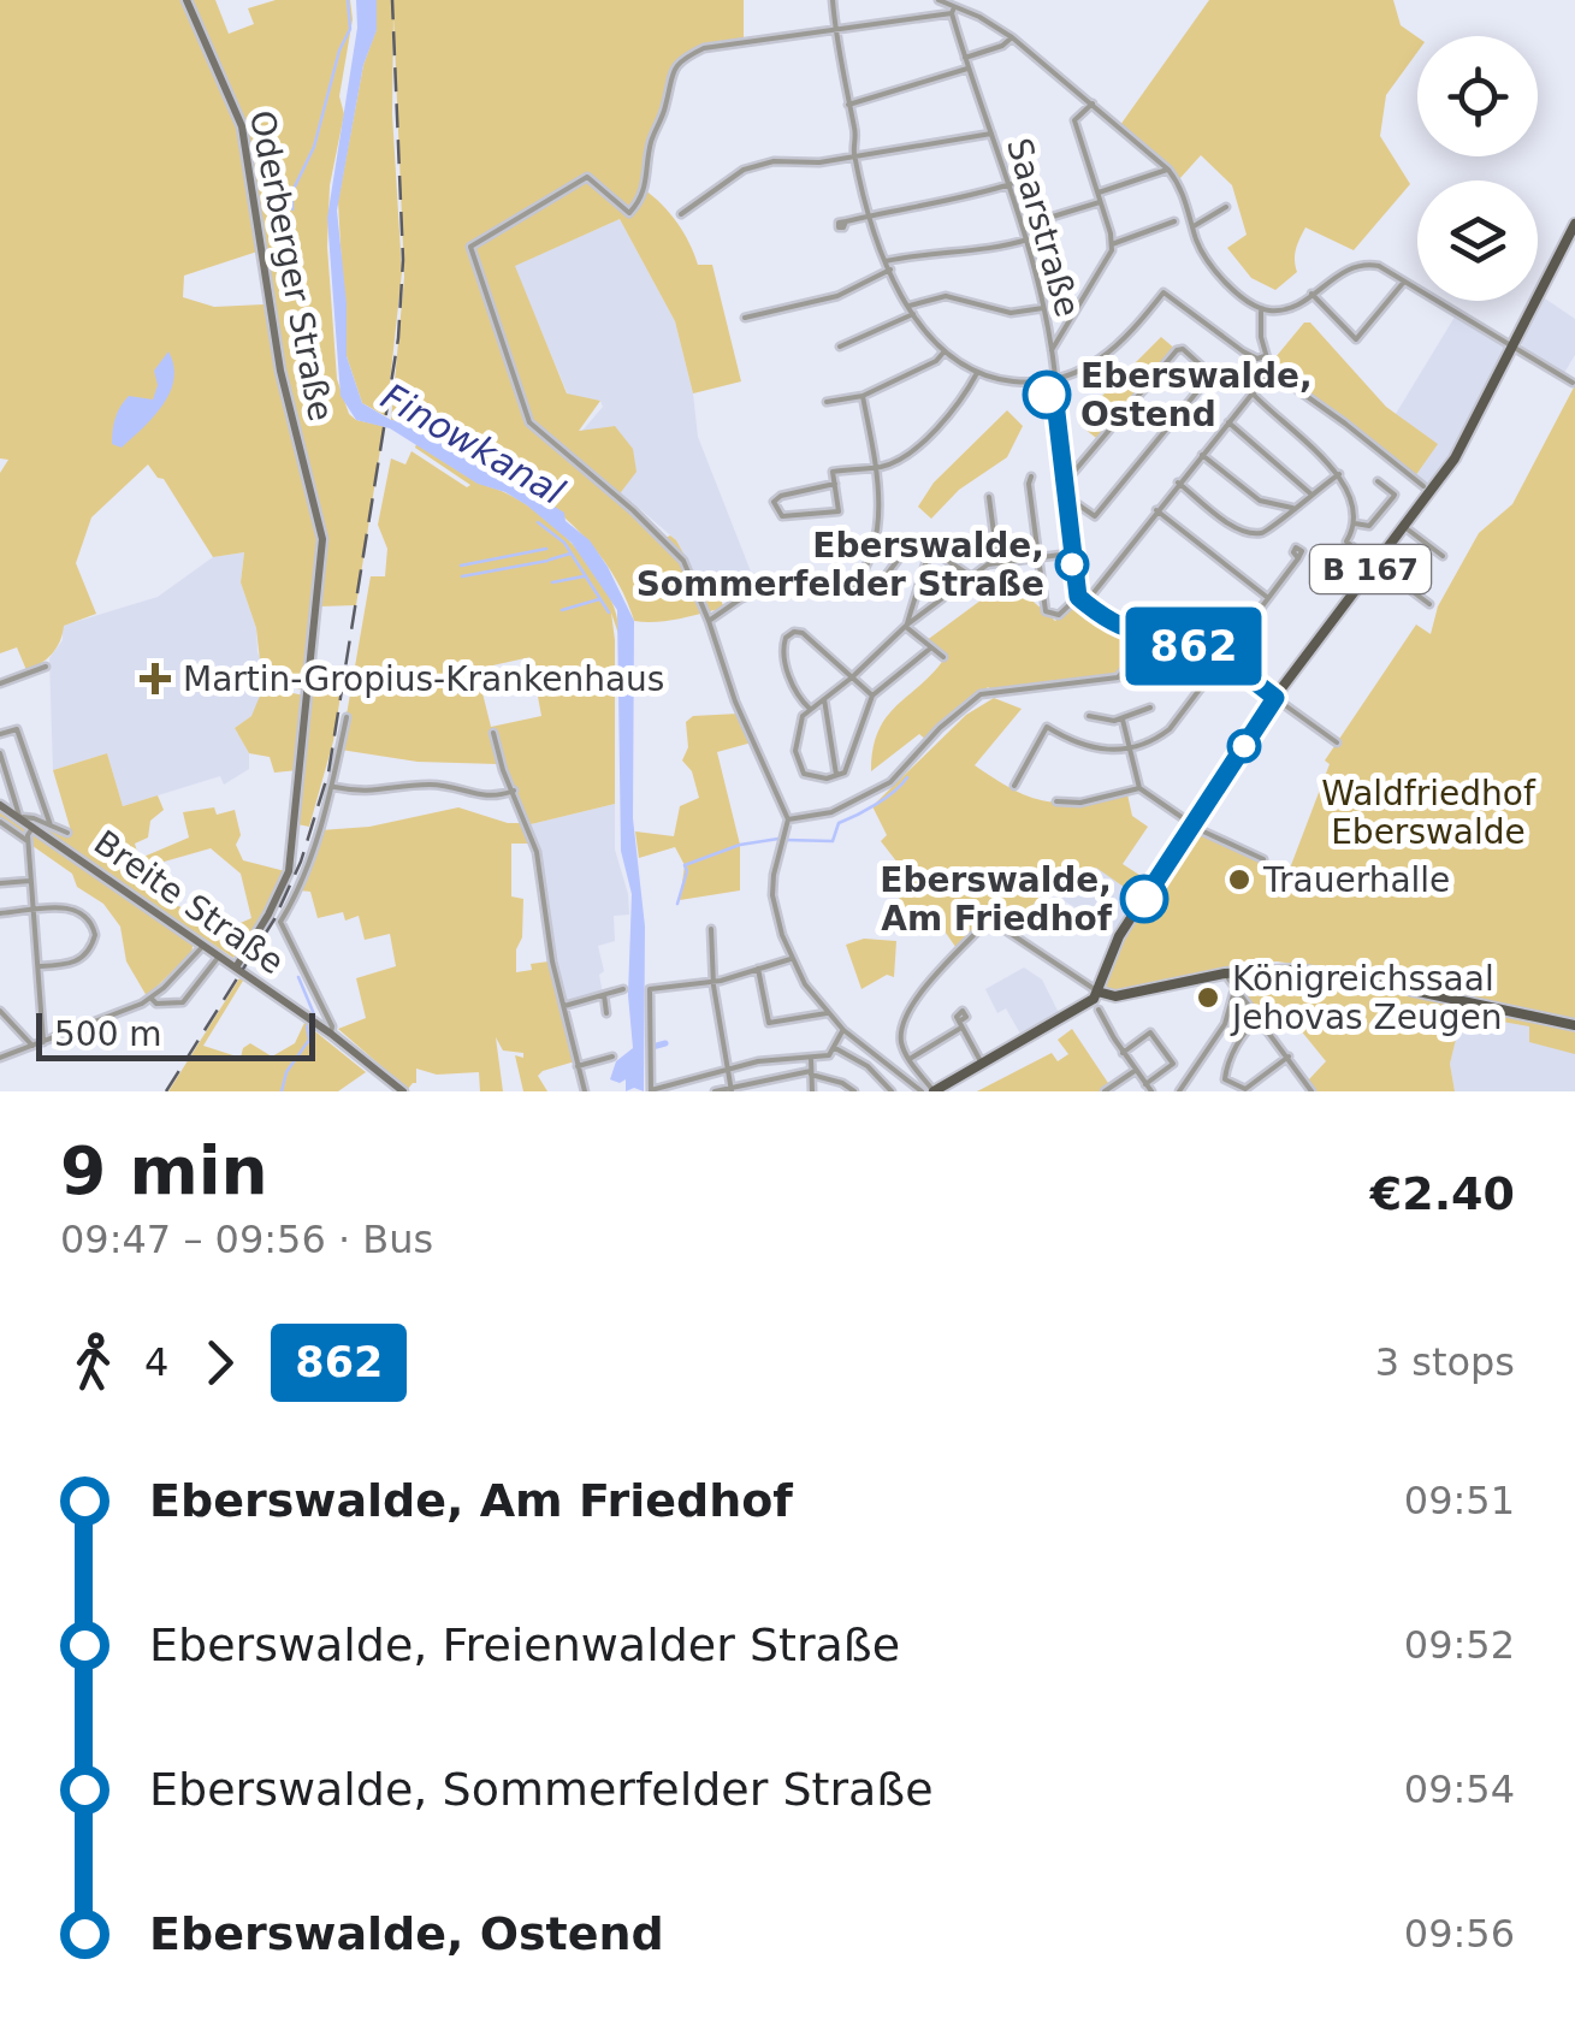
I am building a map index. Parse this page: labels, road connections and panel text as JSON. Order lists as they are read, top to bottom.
{
  "streets": {
    "main road": ["Oderberger Straße", "B 167", "Breite Straße"],
    "street": ["Saarstraße"]
  },
  "crossings": [
    ["Oderberger Straße", "Breite Straße"]
  ],
  "water": ["Finowkanal"],
  "parks": ["Waldfriedhof Eberswalde"],
  "places": {
    "other": [
      "Eberswalde, Ostend",
      "Eberswalde, Sommerfelder Straße",
      "Trauerhalle",
      "Eberswalde, Am Friedhof",
      "Königreichssaal Jehovas Zeugen"
    ],
    "health": ["Martin-Gropius-Krankenhaus"]
  },
  "lines": ["bus line 862"],
  "scale_bar": "500 m",
  "page": {
    "on_map": "862",
    "scale": "500 m",
    "heading": ["9 min", "09:47 – 09:56 · Bus", "€2.40"],
    "legs": ["4", "862", "3 stops"],
    "list": [
      {
        "name": "Eberswalde, Am Friedhof",
        "value": "09:51"
      },
      {
        "name": "Eberswalde, Freienwalder Straße",
        "value": "09:52"
      },
      {
        "name": "Eberswalde, Sommerfelder Straße",
        "value": "09:54"
      },
      {
        "name": "Eberswalde, Ostend",
        "value": "09:56"
      }
    ]
  }
}
